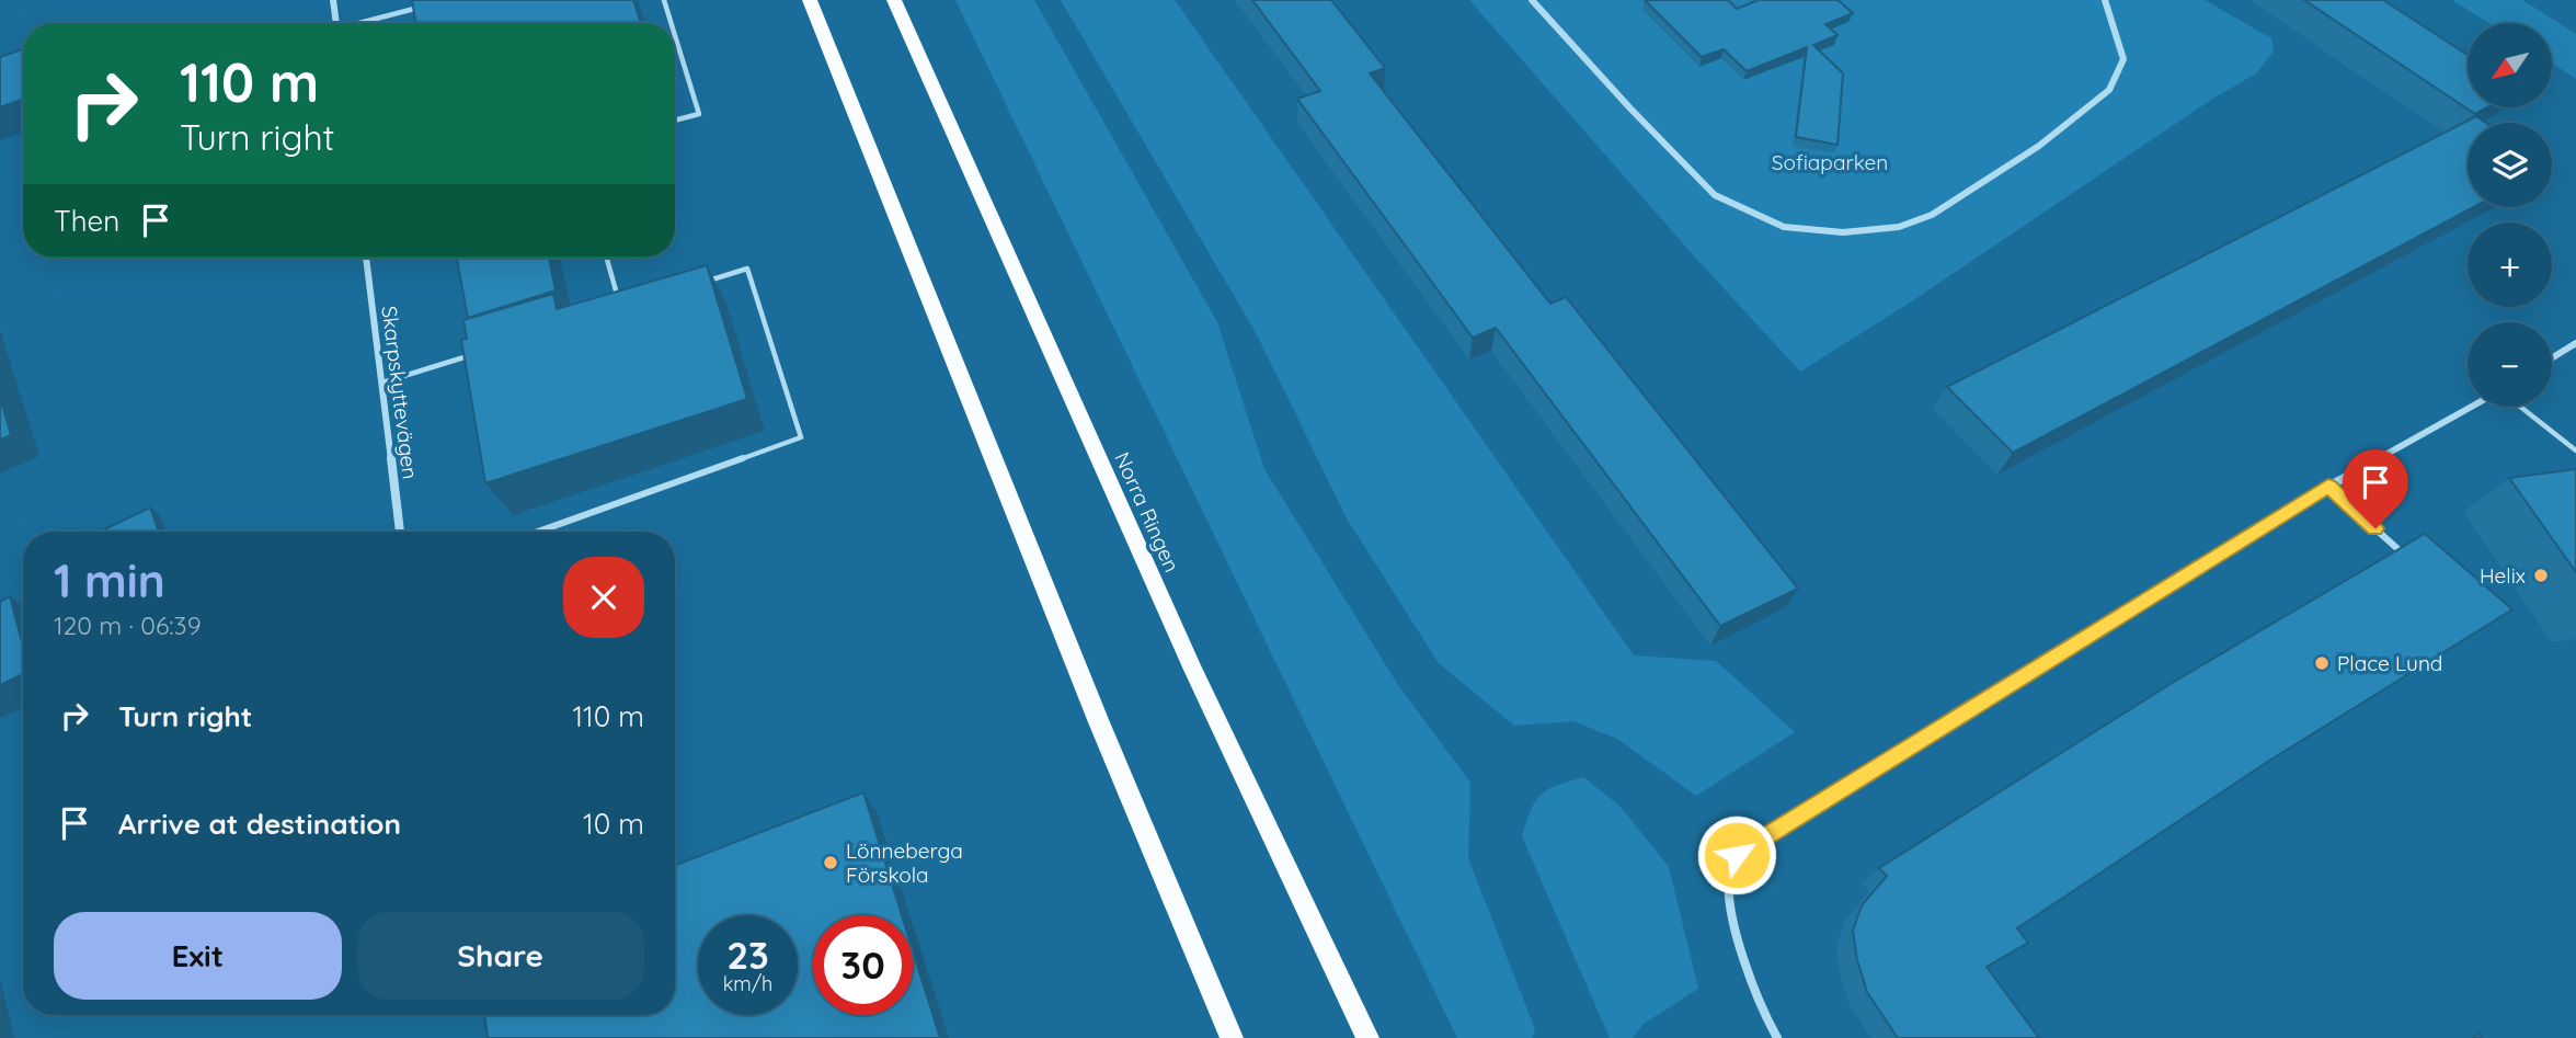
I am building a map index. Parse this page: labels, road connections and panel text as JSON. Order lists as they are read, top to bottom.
{
  "streets": {
    "main road": ["Norra Ringen"],
    "street": ["Skarpskyttevägen"]
  },
  "parks": ["Sofiaparken"],
  "places": ["Helix", "Place Lund", "Lönneberga Förskola"],
  "north": "bottom left",
  "page": {
    "map_buttons": ["+", "−"],
    "turn": ["110 m", "Turn right"],
    "then": "Then",
    "heading": ["1 min", "120 m · 06:39"],
    "list": [
      {
        "name": "Turn right",
        "value": "110 m"
      },
      {
        "name": "Arrive at destination",
        "value": "10 m"
      }
    ],
    "buttons": ["Exit", "Share"],
    "speed": "23 km/h",
    "limit": "30"
  }
}
